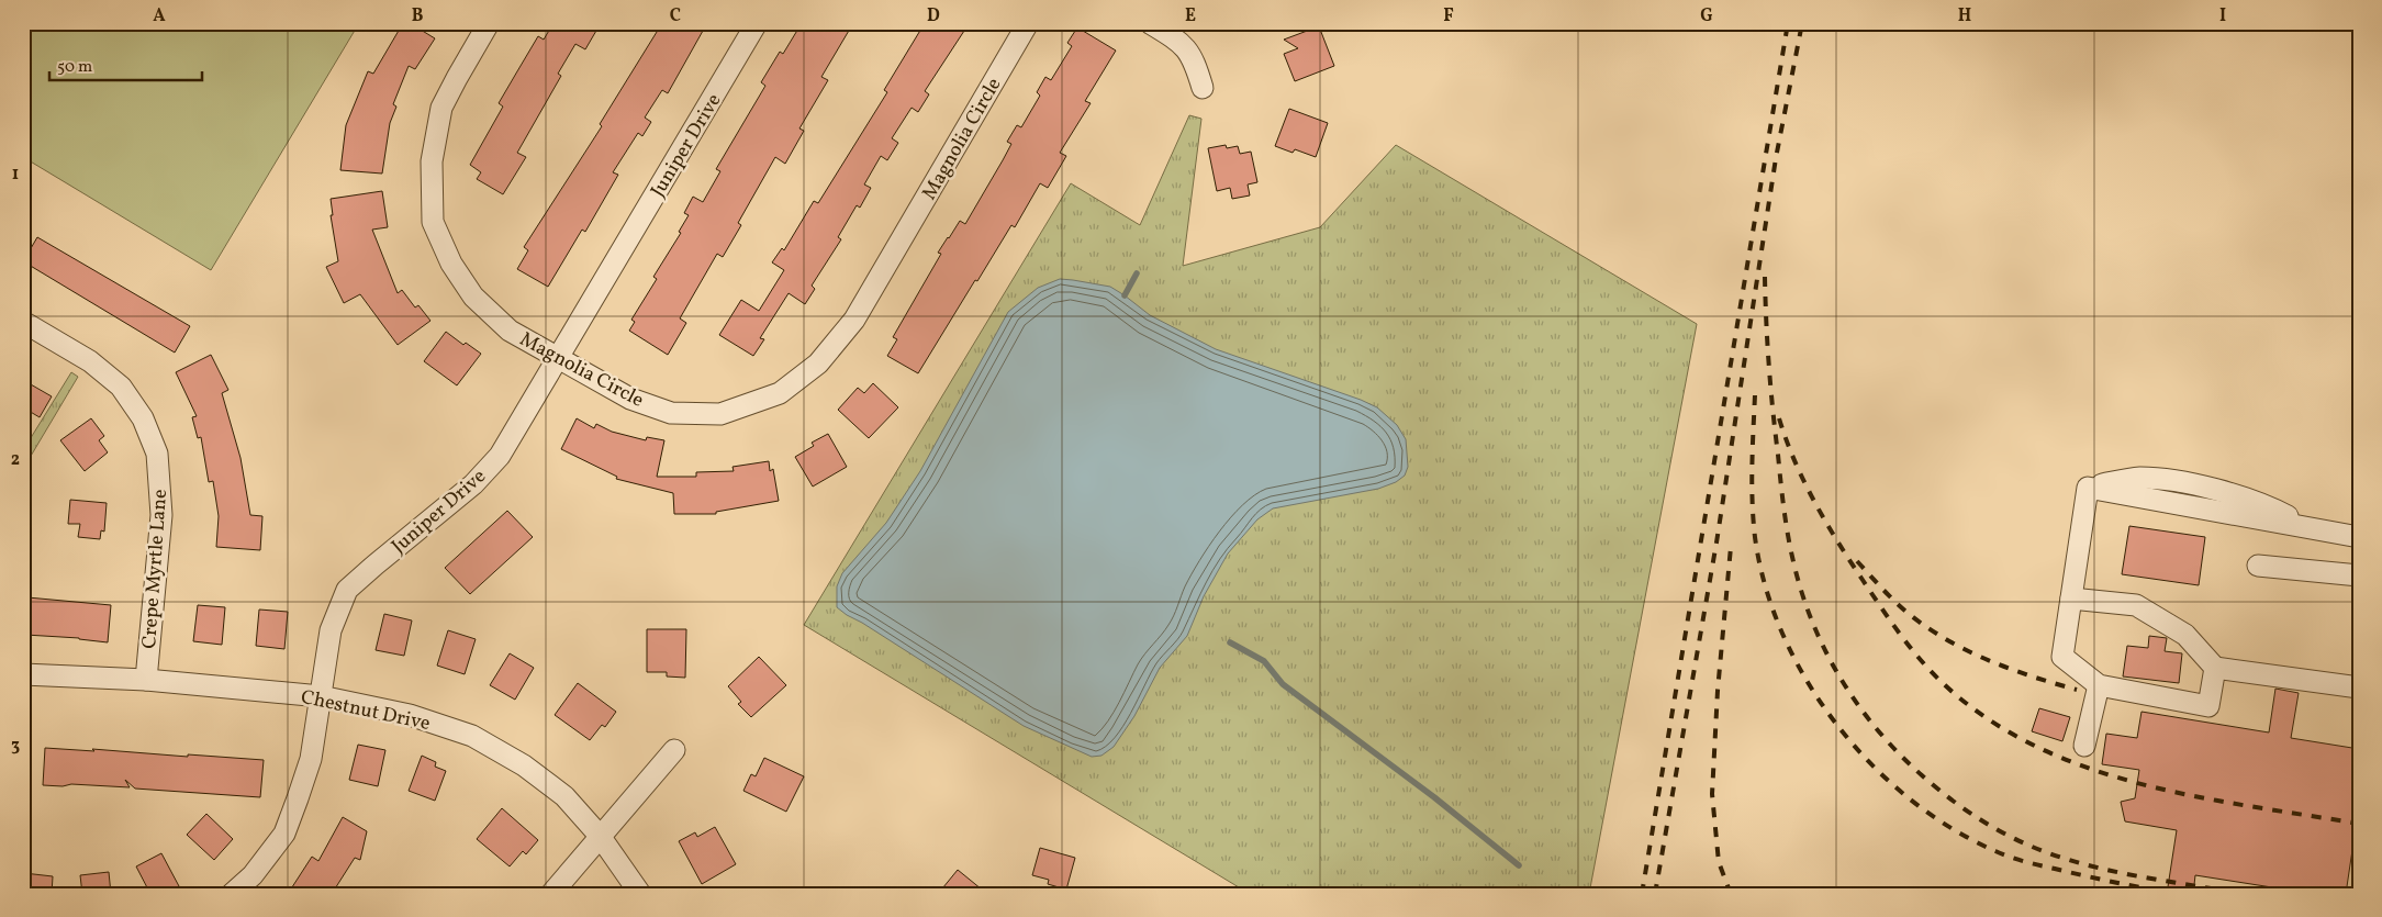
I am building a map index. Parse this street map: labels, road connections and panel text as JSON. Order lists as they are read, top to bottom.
{
  "streets": {
    "street": [
      "Magnolia Circle",
      "Juniper Drive",
      "Crepe Myrtle Lane",
      "Chestnut Drive"
    ]
  },
  "crossings": [
    ["Magnolia Circle", "Juniper Drive"],
    ["Juniper Drive", "Chestnut Drive"],
    ["Crepe Myrtle Lane", "Chestnut Drive"]
  ],
  "scale_bar": "50 m",
  "grid": {
    "columns": [
      "A",
      "B",
      "C",
      "D",
      "E",
      "F",
      "G",
      "H",
      "I"
    ],
    "rows": ["1", "2", "3"]
  }
}
